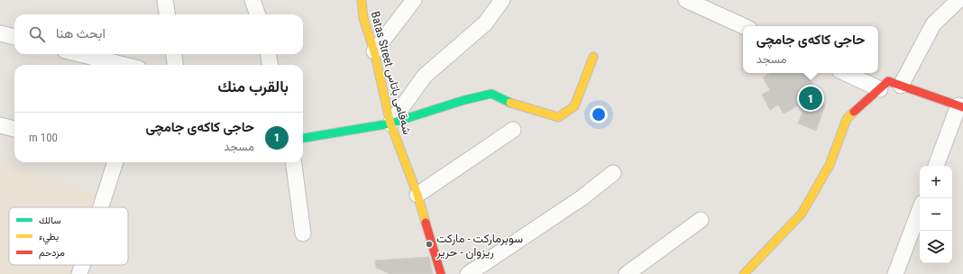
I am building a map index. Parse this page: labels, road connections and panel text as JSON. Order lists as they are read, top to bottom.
{
  "streets": {
    "street": ["Batas Street شەقامی باتاس"]
  },
  "places": ["سوبرماركت - ماركت ريزوان - حرير"],
  "legend": ["سالك", "بطيء", "مزدحم"],
  "page": {
    "search": "ابحث هنا",
    "popup": ["حاجی کاکەی جامچی", "مسجد"],
    "heading": "بالقرب منك",
    "pins": "1",
    "list": [
      {
        "mark": "1",
        "name": "حاجی کاکەی جامچی",
        "note": "مسجد",
        "value": "100 m"
      }
    ],
    "map_buttons": ["+", "−"]
  }
}
